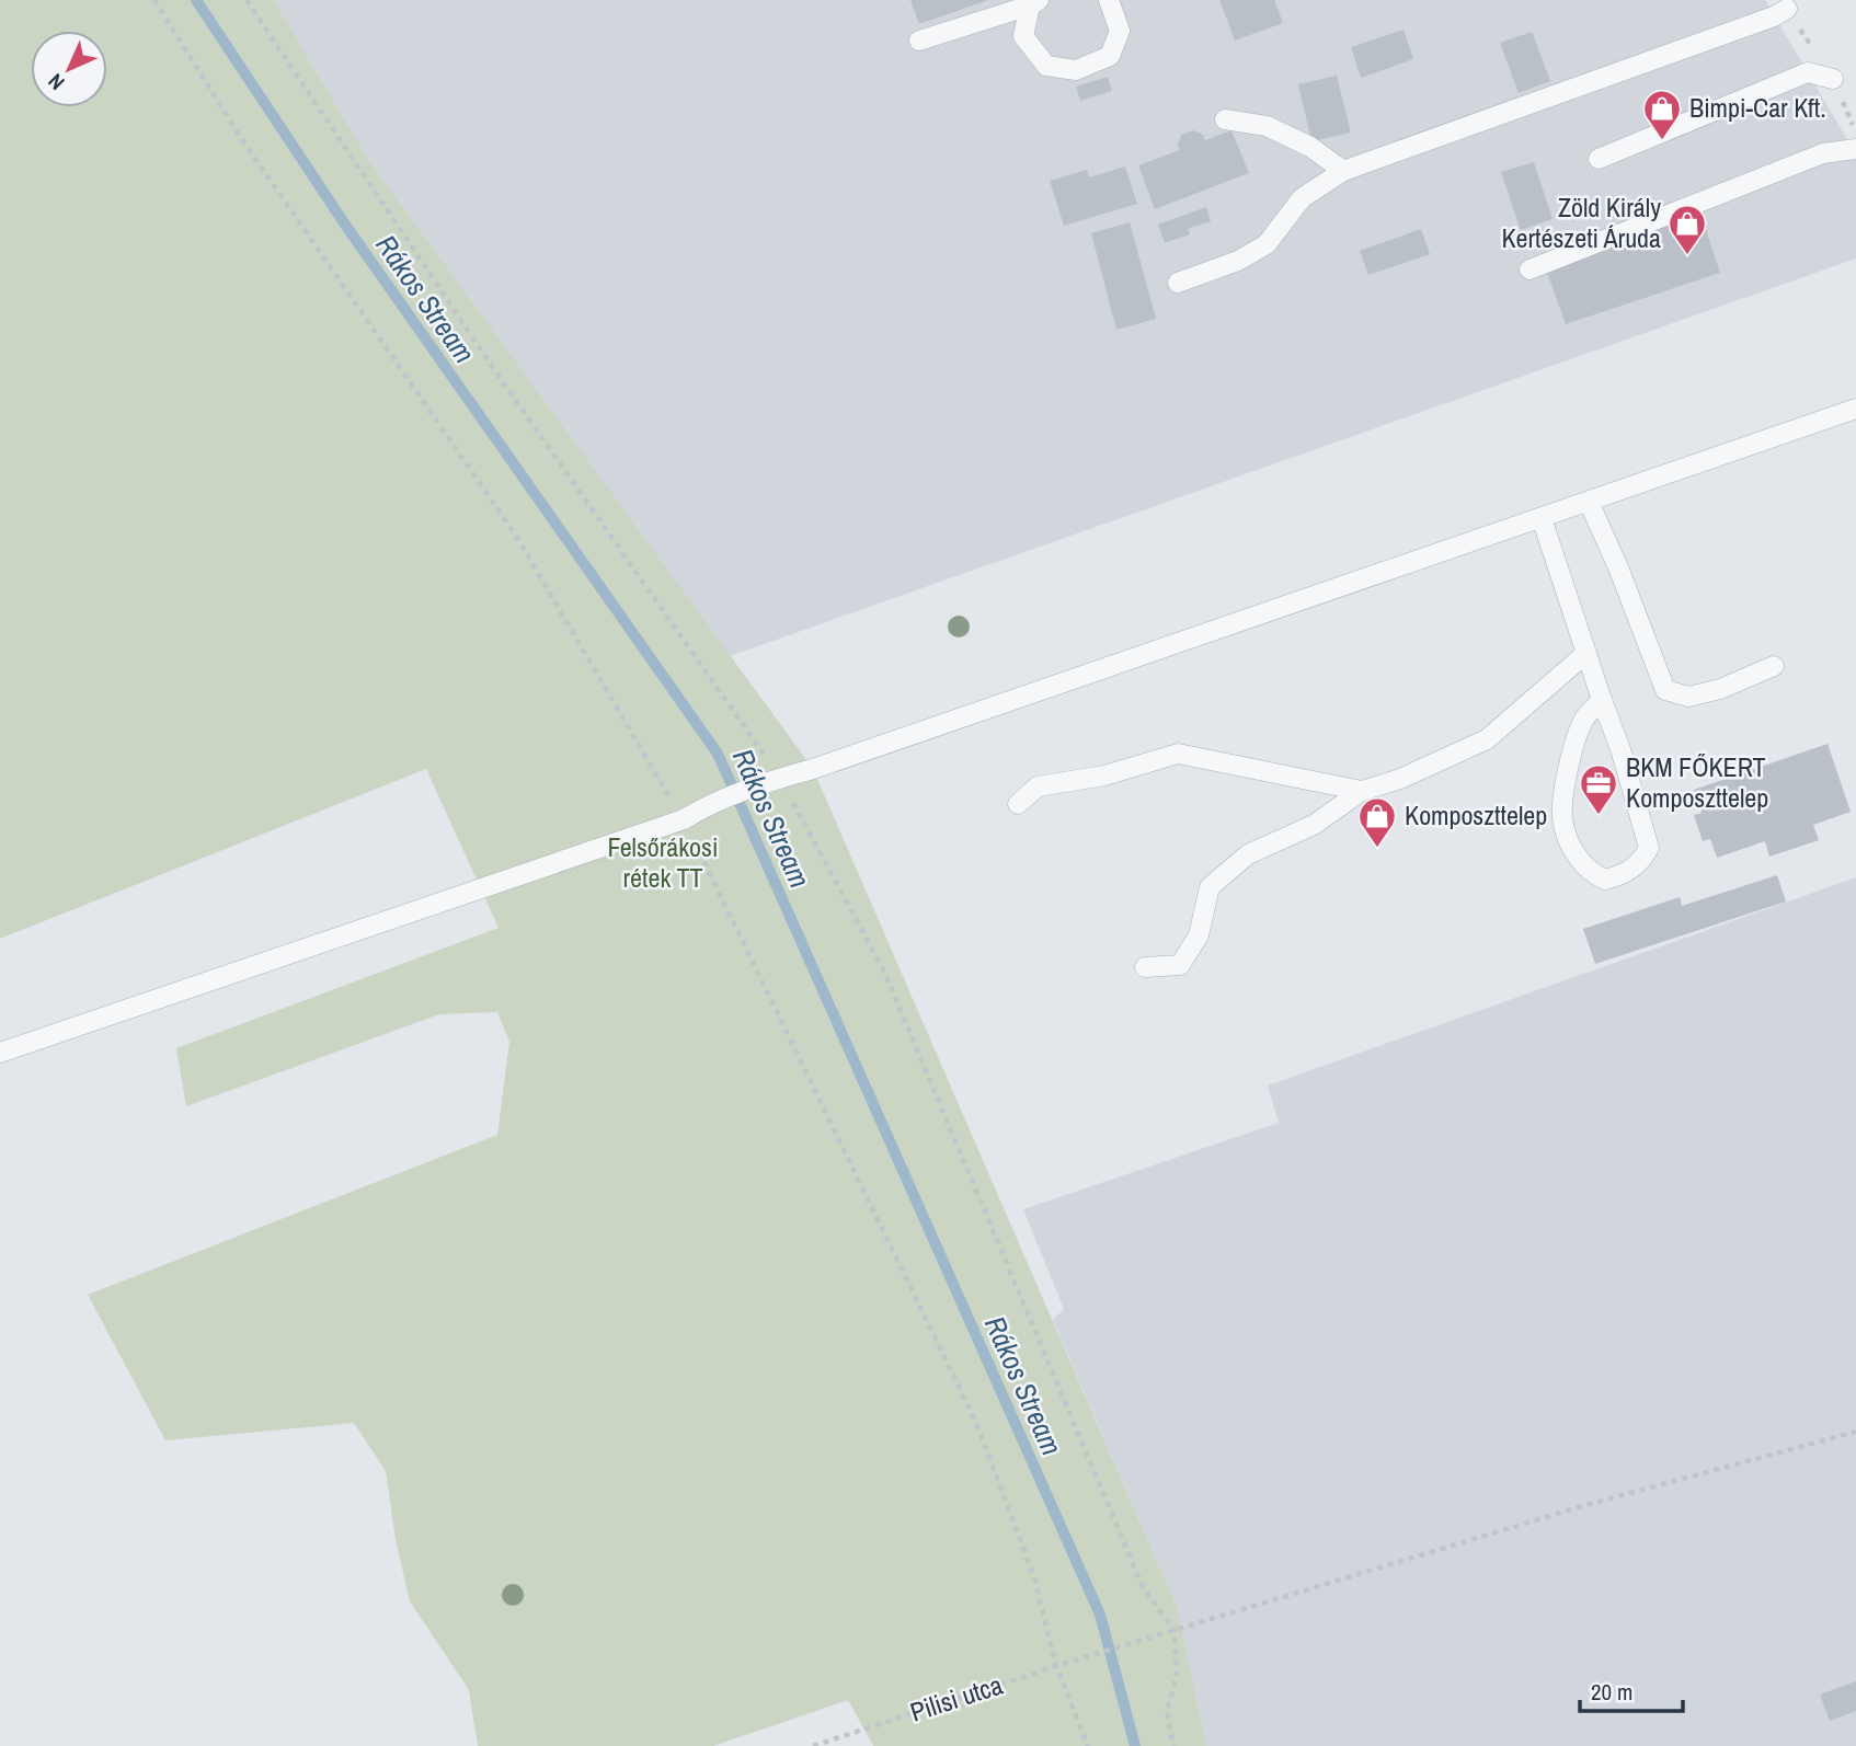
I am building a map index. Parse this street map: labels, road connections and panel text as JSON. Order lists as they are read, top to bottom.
{
  "streets": {
    "path": ["Pilisi utca"]
  },
  "water": ["Rákos Stream"],
  "parks": ["Felsőrákosi rétek TT"],
  "places": {
    "shop": ["Bimpi-Car Kft.", "Zöld Király Kertészeti Áruda", "Komposzttelep"],
    "office": ["BKM FŐKERT Komposzttelep"]
  },
  "scale_bar": "20 m",
  "north": "bottom left"
}
